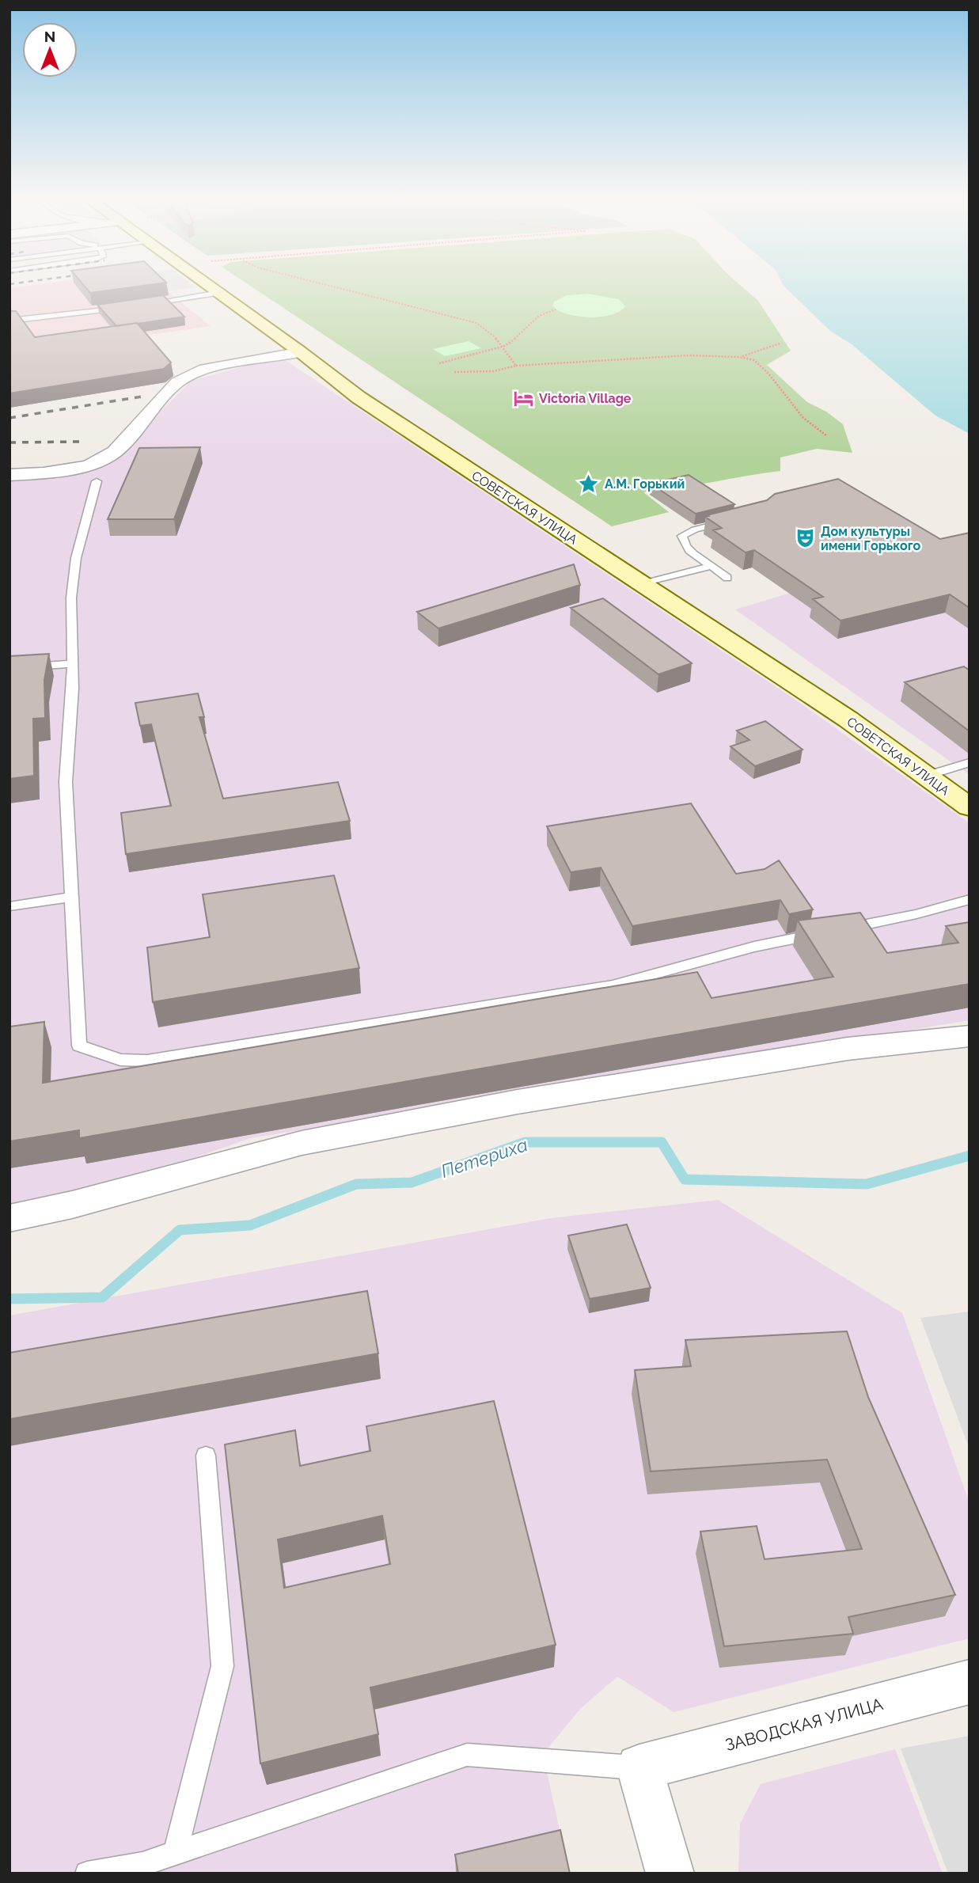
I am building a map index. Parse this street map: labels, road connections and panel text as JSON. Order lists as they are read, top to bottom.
{
  "streets": {
    "main road": ["СОВЕТСКАЯ УЛИЦА"],
    "street": ["ЗАВОДСКАЯ УЛИЦА"]
  },
  "water": ["Петериха"],
  "places": {
    "hotel": ["Victoria Village"],
    "place": ["А.М. Горький"],
    "theatre": ["Дом культуры имени Горького"]
  },
  "north": "top"
}
